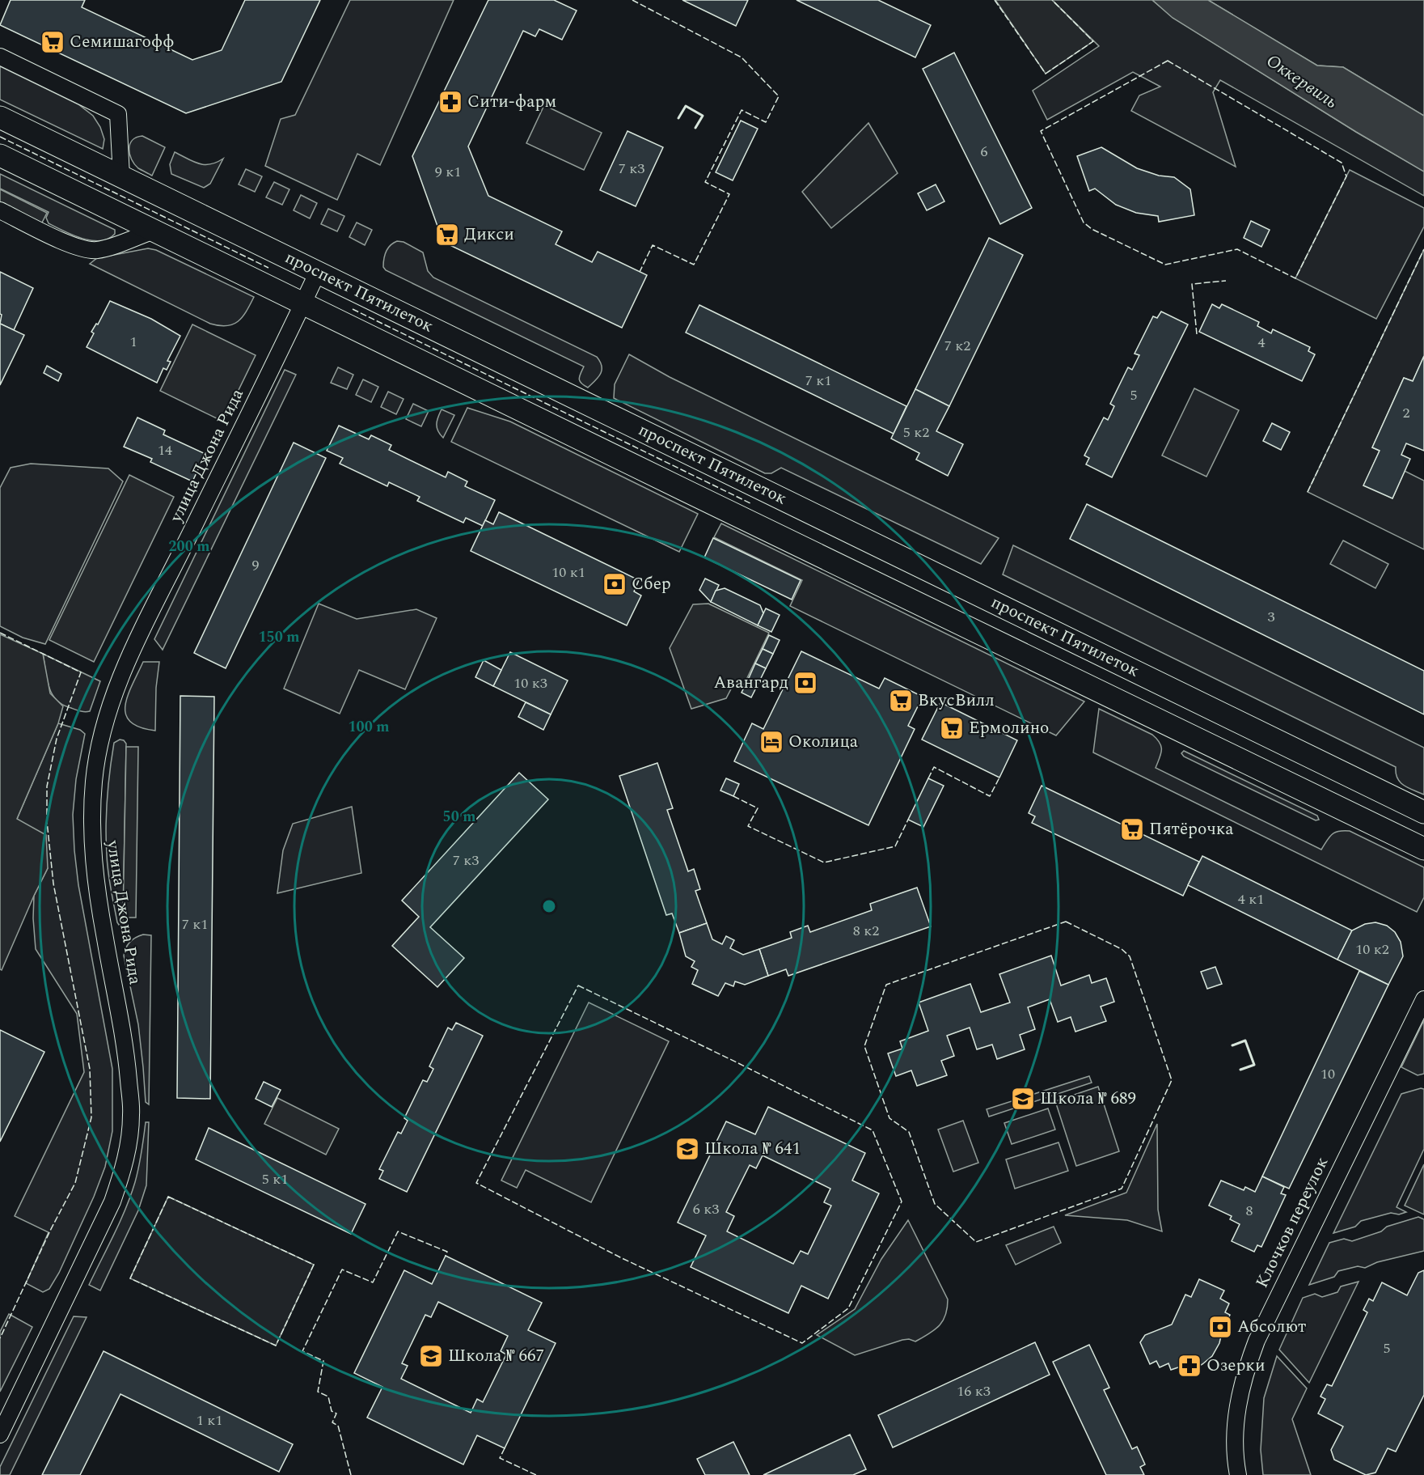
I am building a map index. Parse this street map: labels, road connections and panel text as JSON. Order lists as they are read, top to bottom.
{
  "streets": {
    "street": ["проспект Пятилеток", "улица Джона Рида", "Клочков переулок"]
  },
  "crossings": [
    ["проспект Пятилеток", "улица Джона Рида"]
  ],
  "water": ["Оккервиль"],
  "places": {
    "supermarket": [
      "Семишагофф",
      "Дикси",
      "ВкусВилл",
      "Ермолино",
      "Пятёрочка"
    ],
    "pharmacy": ["Сити-фарм", "Озерки"],
    "bank": ["Сбер", "Авангард", "Абсолют"],
    "hotel": ["Околица"],
    "school or university": ["Школа № 689", "Школа № 641", "Школа № 667"]
  },
  "house_numbers": [
    "6",
    "7 к3",
    "9 к1",
    "1",
    "4",
    "7 к2",
    "7 к1",
    "5",
    "2",
    "5 к2",
    "14",
    "9",
    "10 к1",
    "3",
    "10 к3",
    "7 к3",
    "4 к1",
    "7 к1",
    "8 к2",
    "10 к2",
    "10",
    "5 к1",
    "6 к3",
    "8",
    "5",
    "16 к3",
    "1 к1"
  ],
  "rings": [
    "200 m",
    "150 m",
    "100 m",
    "50 m"
  ]
}
